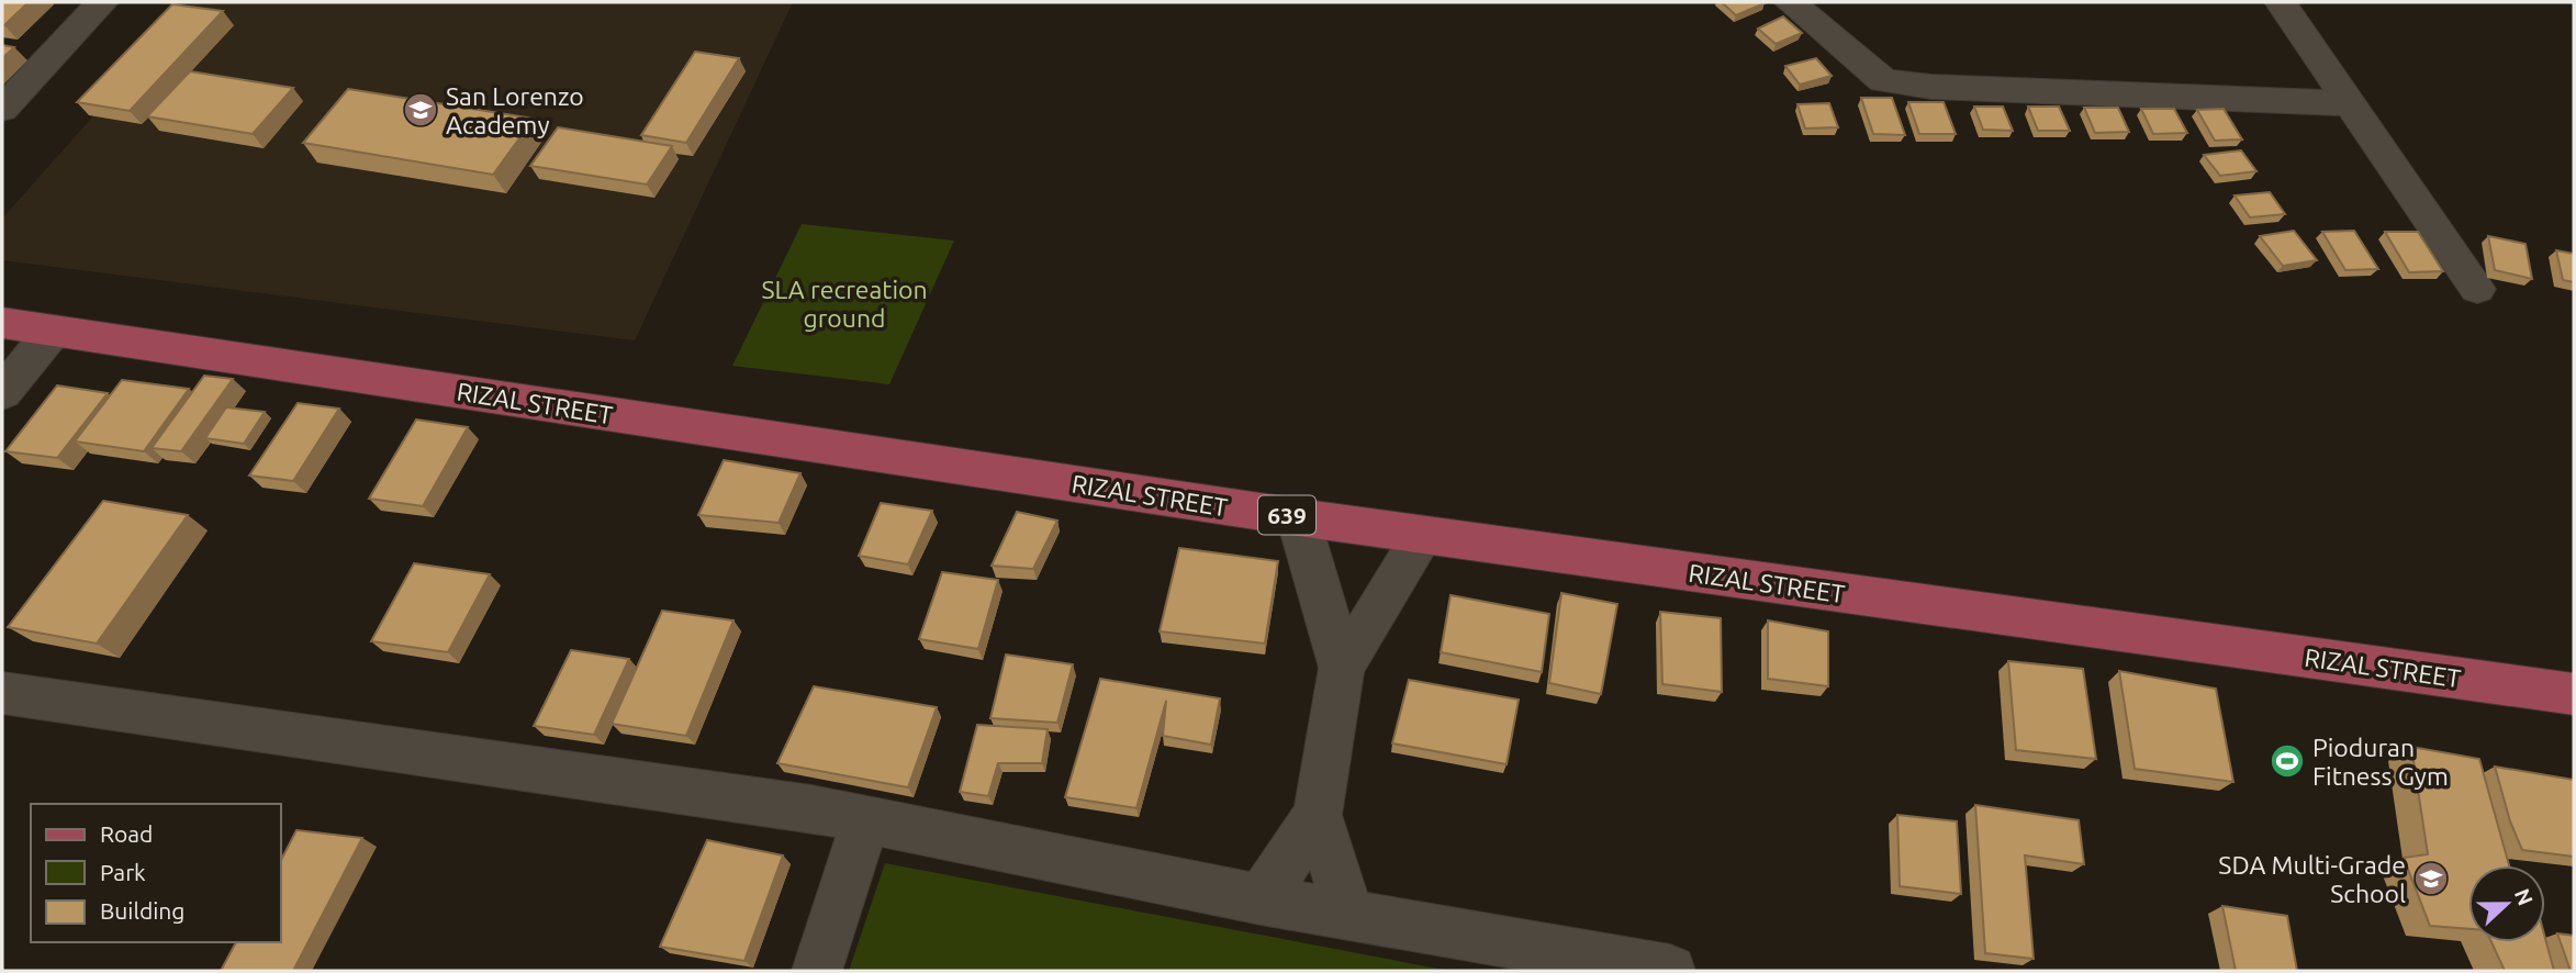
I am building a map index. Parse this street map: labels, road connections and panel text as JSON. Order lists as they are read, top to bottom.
{
  "streets": {
    "main road": ["RIZAL STREET", "639"]
  },
  "parks": ["SLA recreation ground"],
  "places": {
    "school or university": ["San Lorenzo Academy", "SDA Multi-Grade School"],
    "sports": ["Pioduran Fitness Gym"]
  },
  "legend": ["Road", "Park", "Building"],
  "north": "right"
}
